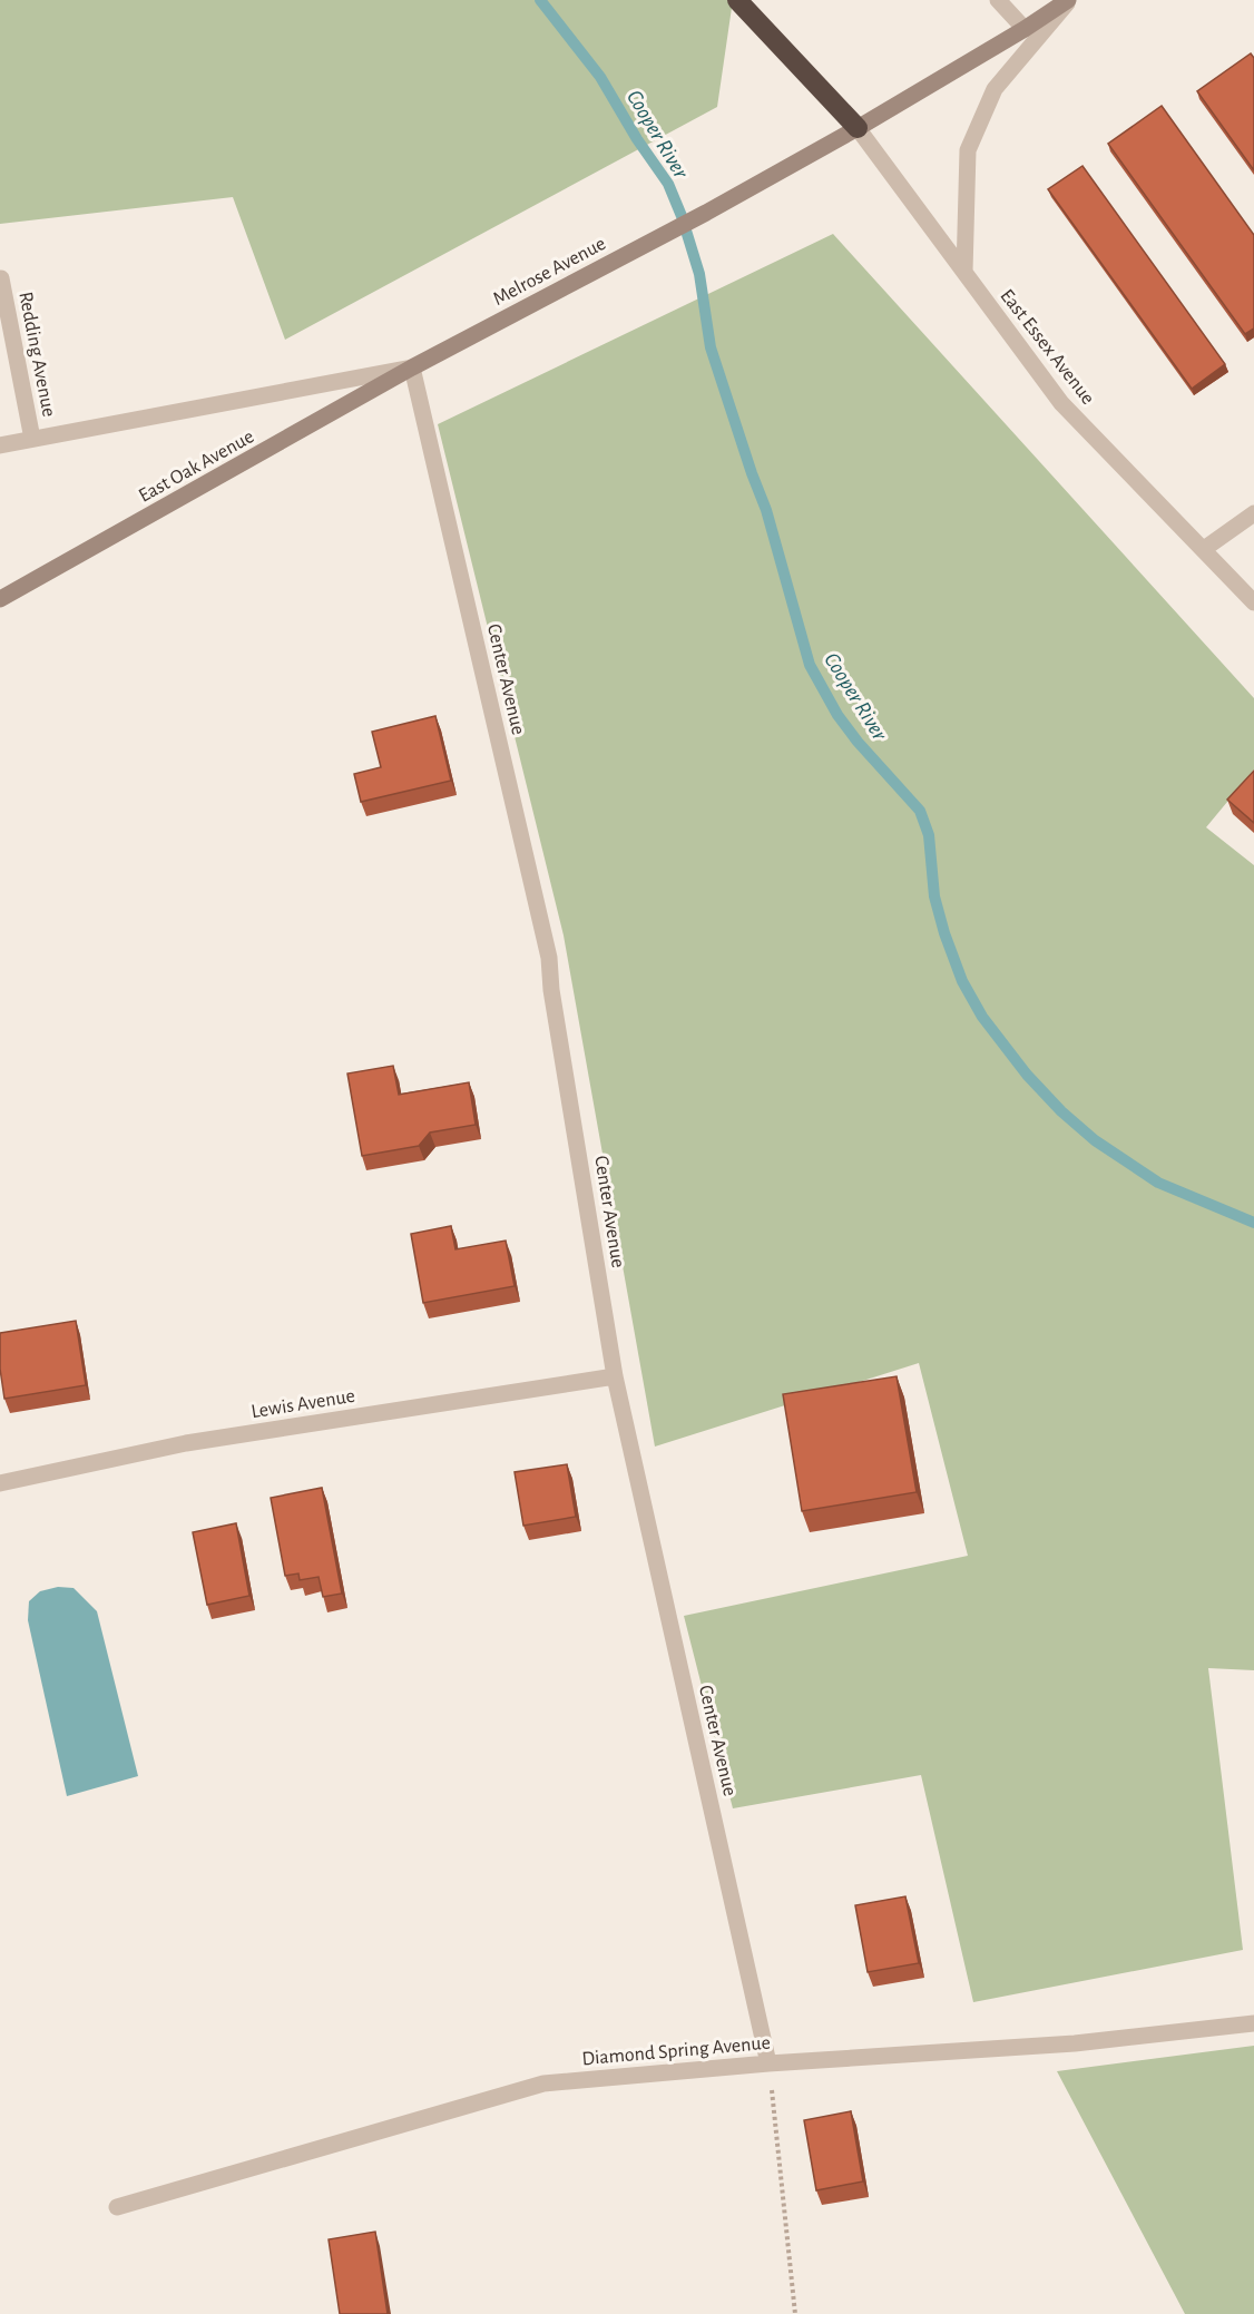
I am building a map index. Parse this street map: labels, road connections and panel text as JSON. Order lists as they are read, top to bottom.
{
  "streets": {
    "street": [
      "Melrose Avenue",
      "East Essex Avenue",
      "Redding Avenue",
      "East Oak Avenue",
      "Center Avenue",
      "Lewis Avenue",
      "Diamond Spring Avenue"
    ]
  },
  "crossings": [
    ["Melrose Avenue", "East Essex Avenue"],
    ["Melrose Avenue", "Redding Avenue"],
    ["Melrose Avenue", "East Oak Avenue"],
    ["Melrose Avenue", "Center Avenue"],
    ["East Oak Avenue", "Center Avenue"],
    ["Center Avenue", "Lewis Avenue"],
    ["Center Avenue", "Diamond Spring Avenue"]
  ],
  "water": ["Cooper River"]
}
